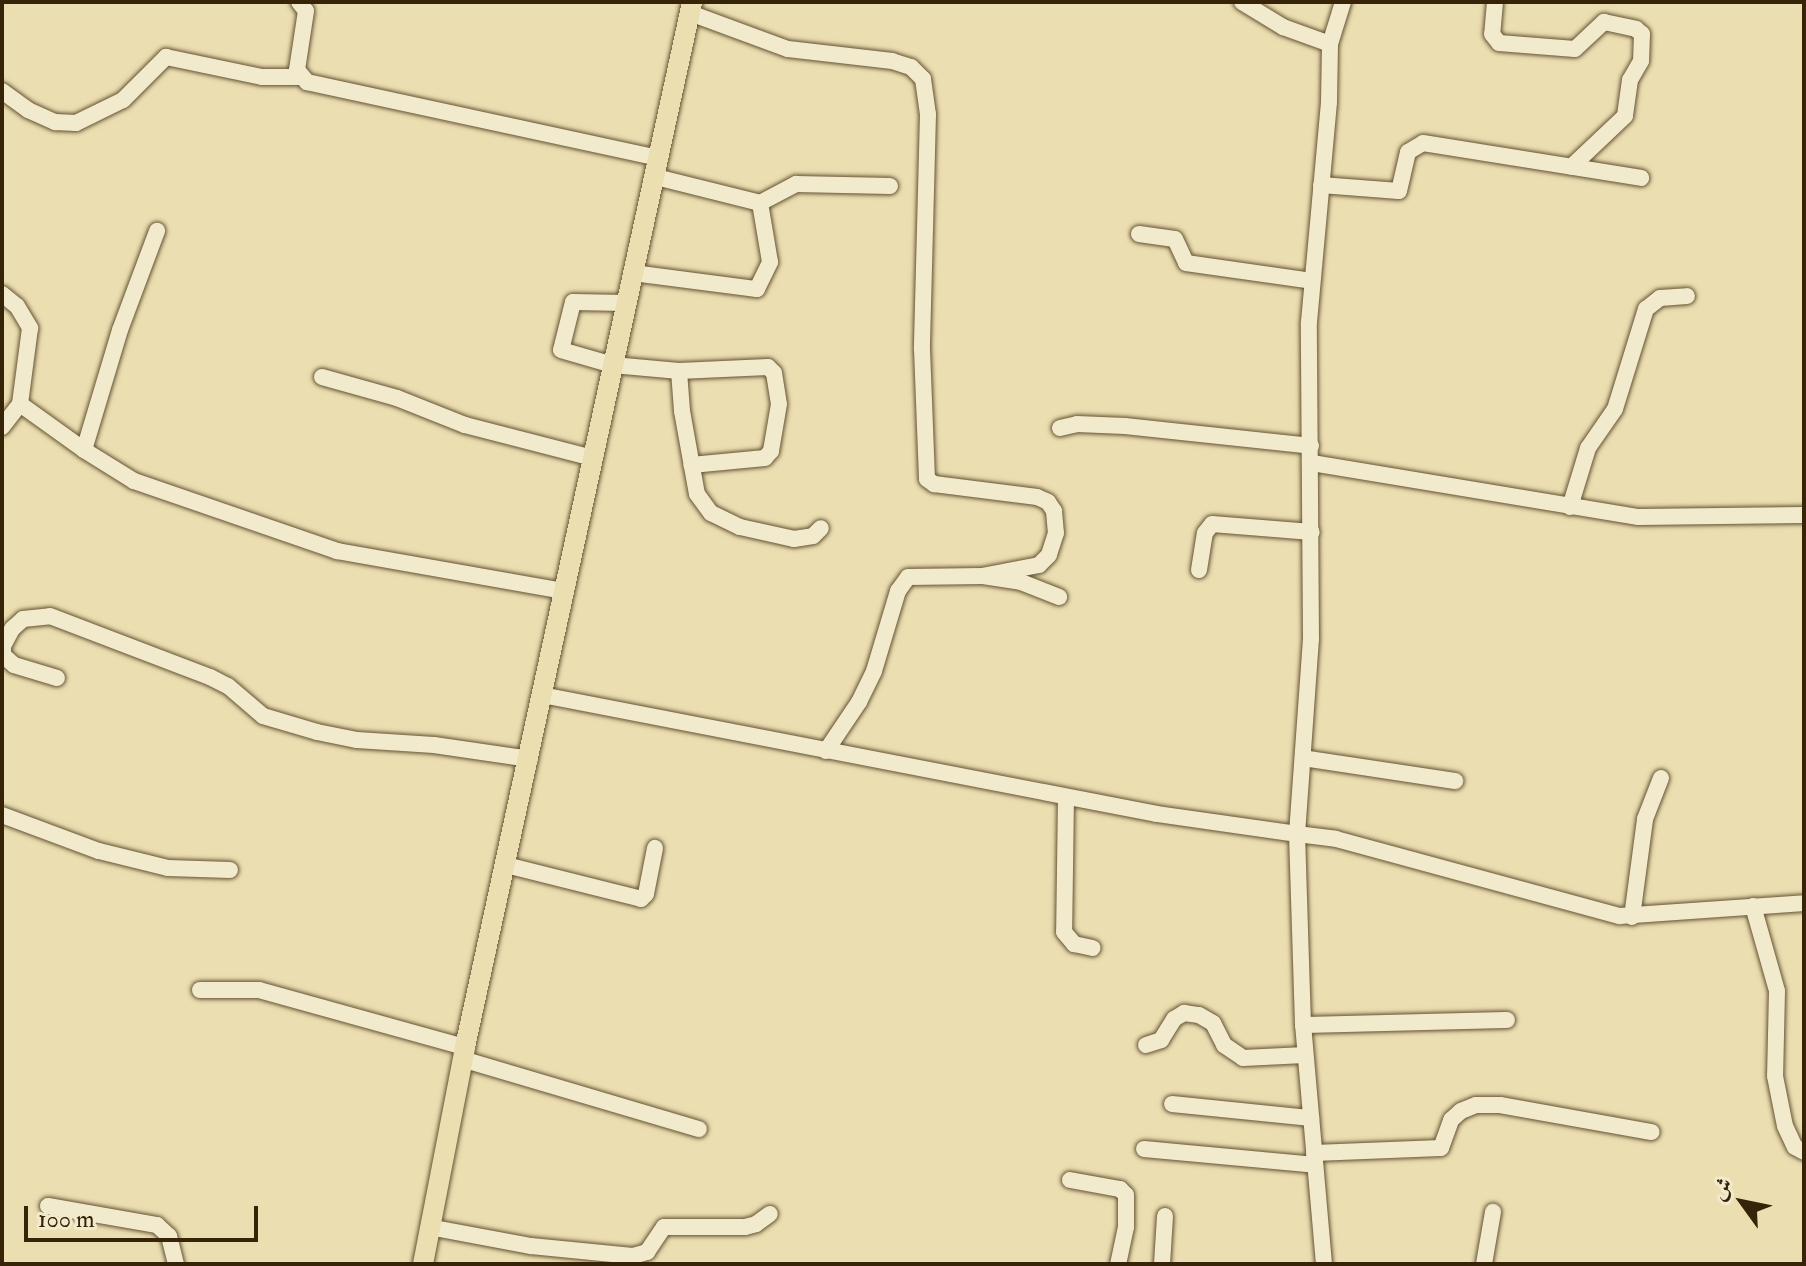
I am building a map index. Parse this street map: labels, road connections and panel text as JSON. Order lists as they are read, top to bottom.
{
  "scale_bar": "100 m",
  "north": "top left"
}
